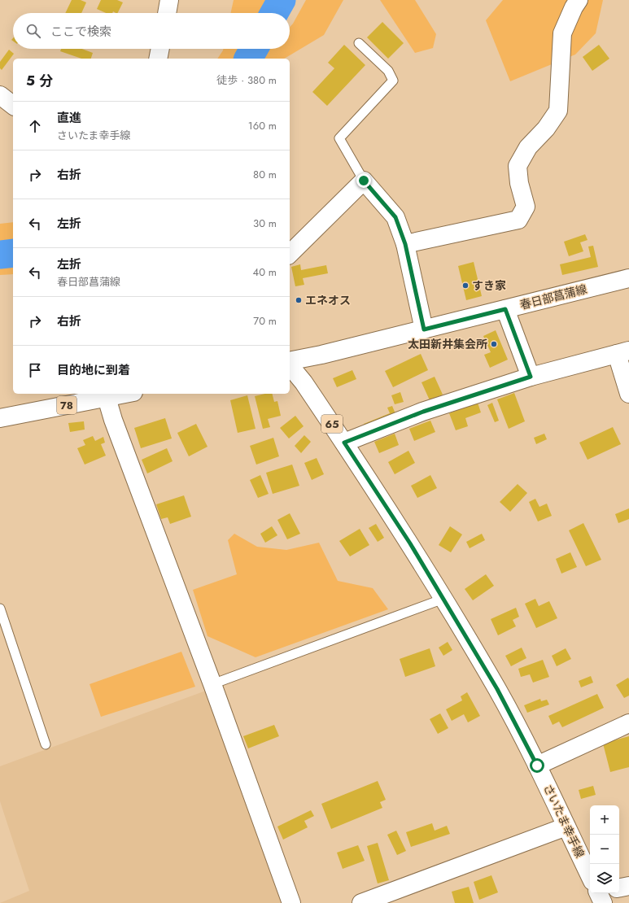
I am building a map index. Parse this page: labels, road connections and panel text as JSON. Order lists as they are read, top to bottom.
{
  "streets": {
    "street": [
      "春日部菖蒲線",
      "78",
      "65",
      "さいたま幸手線"
    ]
  },
  "places": ["すき家", "エネオス", "太田新井集会所"],
  "page": {
    "search": "ここで検索",
    "heading": ["5 分", "徒歩 · 380 m"],
    "list": [
      ["直進", "さいたま幸手線", "160 m"],
      ["右折", "80 m"],
      ["左折", "30 m"],
      ["左折", "春日部菖蒲線", "40 m"],
      ["右折", "70 m"],
      "目的地に到着"
    ],
    "map_buttons": ["+", "−"]
  }
}
